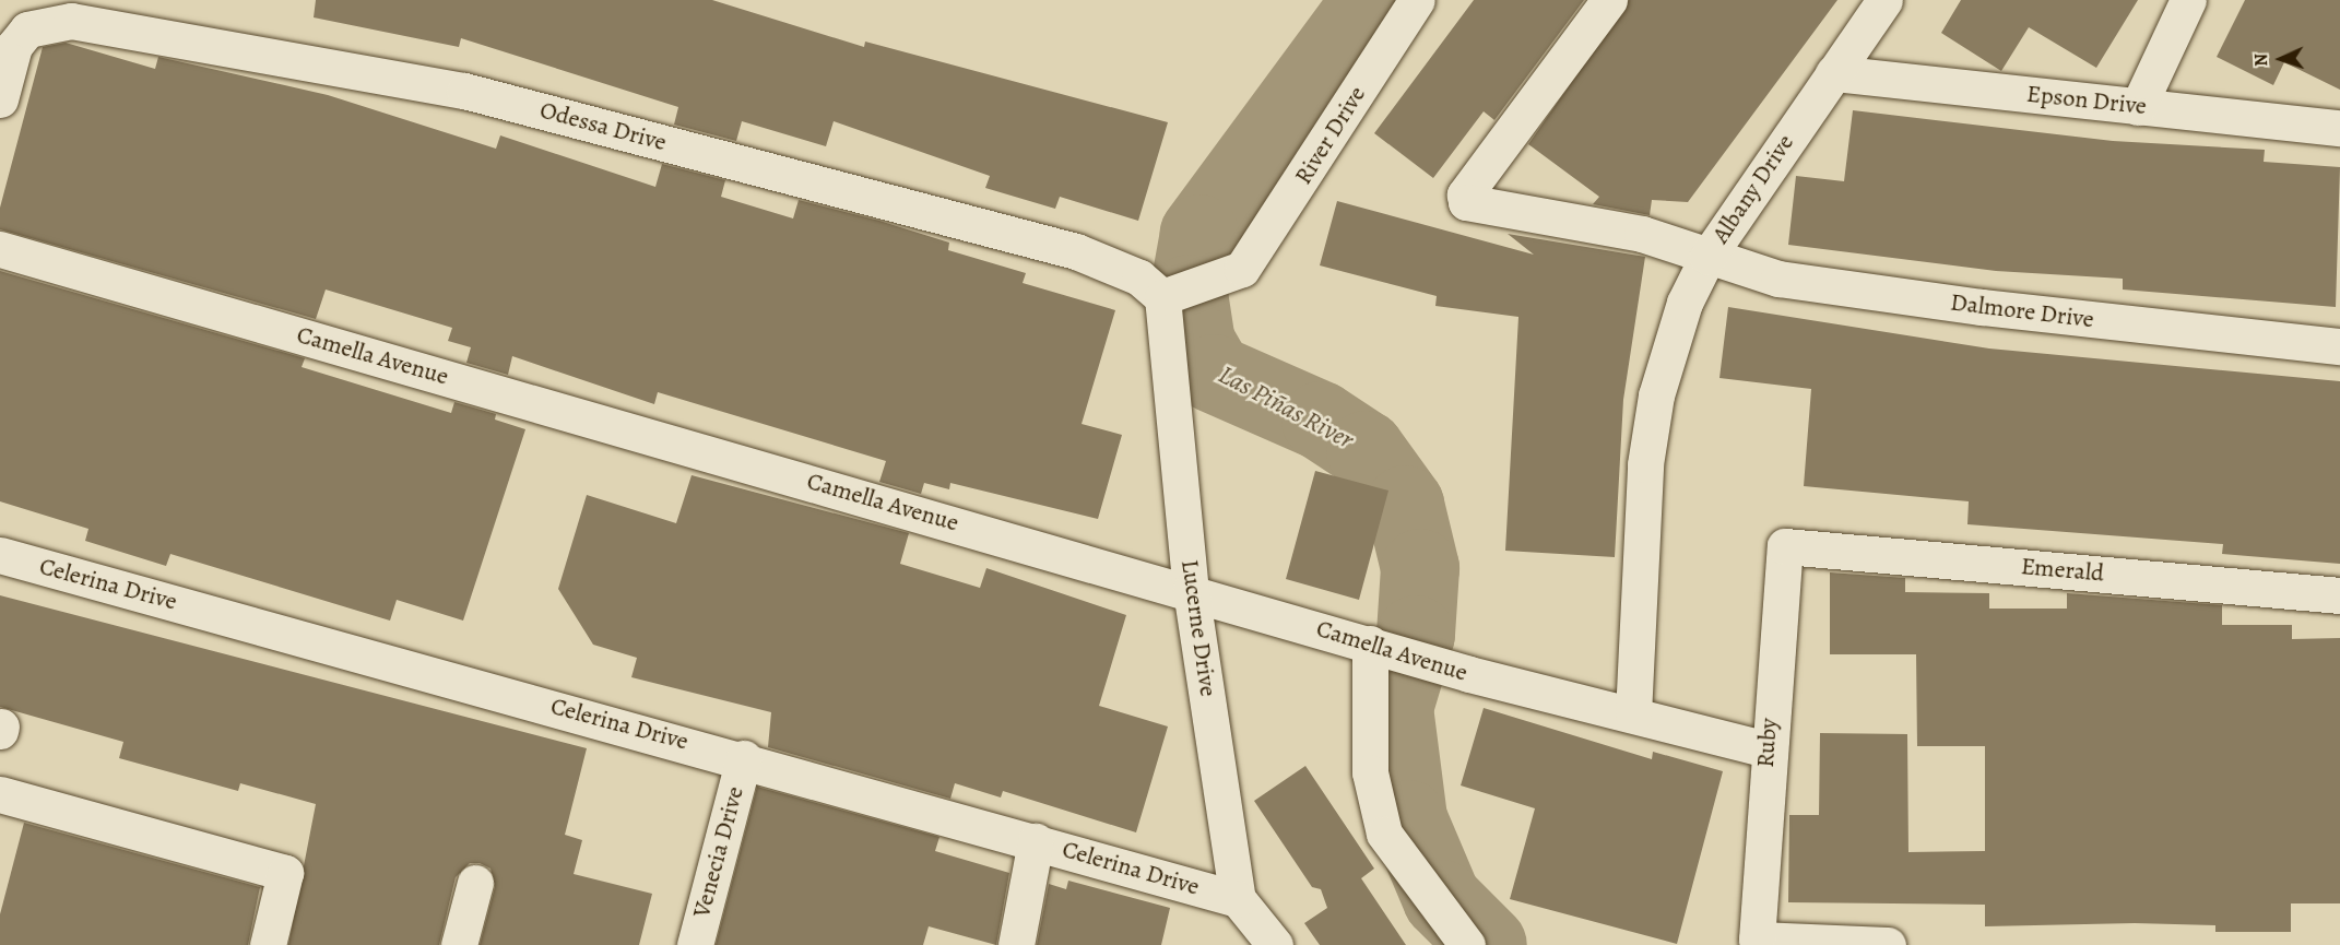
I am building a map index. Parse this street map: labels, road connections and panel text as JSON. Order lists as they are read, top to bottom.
{
  "streets": {
    "street": [
      "Epson Drive",
      "Odessa Drive",
      "River Drive",
      "Albany Drive",
      "Dalmore Drive",
      "Camella Avenue",
      "Emerald",
      "Celerina Drive",
      "Lucerne Drive",
      "Ruby",
      "Venecia Drive"
    ]
  },
  "crossings": [
    ["Epson Drive", "Albany Drive"],
    ["Odessa Drive", "River Drive"],
    ["Odessa Drive", "Lucerne Drive"],
    ["River Drive", "Lucerne Drive"],
    ["Albany Drive", "Dalmore Drive"],
    ["Albany Drive", "Camella Avenue"],
    ["Camella Avenue", "Lucerne Drive"],
    ["Camella Avenue", "Ruby"],
    ["Emerald", "Ruby"],
    ["Celerina Drive", "Lucerne Drive"],
    ["Celerina Drive", "Venecia Drive"]
  ],
  "water": ["Las Piñas River"],
  "north": "left"
}
